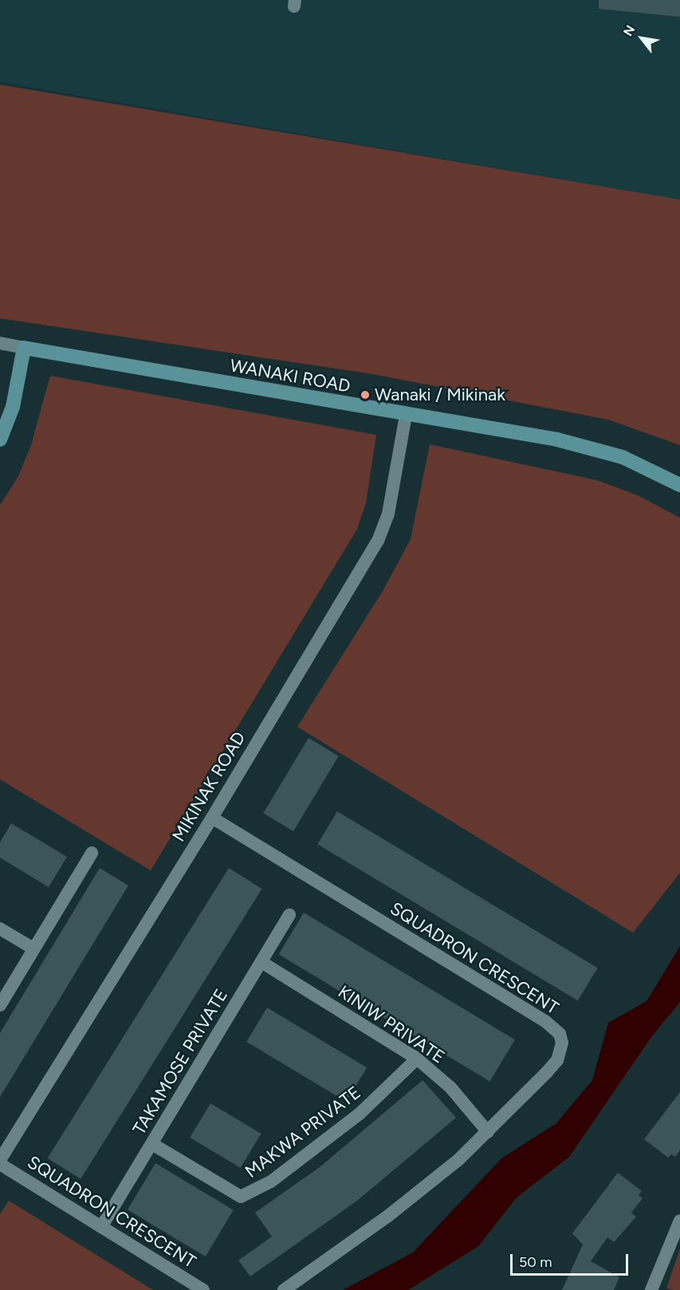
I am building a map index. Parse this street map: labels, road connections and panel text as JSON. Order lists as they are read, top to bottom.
{
  "streets": {
    "street": [
      "WANAKI ROAD",
      "MIKINAK ROAD",
      "SQUADRON CRESCENT",
      "KINIW PRIVATE",
      "TAKAMOSE PRIVATE",
      "MAKWA PRIVATE"
    ]
  },
  "crossings": [
    ["WANAKI ROAD", "MIKINAK ROAD"],
    ["MIKINAK ROAD", "SQUADRON CRESCENT"],
    ["SQUADRON CRESCENT", "KINIW PRIVATE"],
    ["SQUADRON CRESCENT", "TAKAMOSE PRIVATE"],
    ["KINIW PRIVATE", "TAKAMOSE PRIVATE"],
    ["KINIW PRIVATE", "MAKWA PRIVATE"],
    ["TAKAMOSE PRIVATE", "MAKWA PRIVATE"]
  ],
  "places": ["Wanaki / Mikinak"],
  "scale_bar": "50 m",
  "north": "top left"
}
